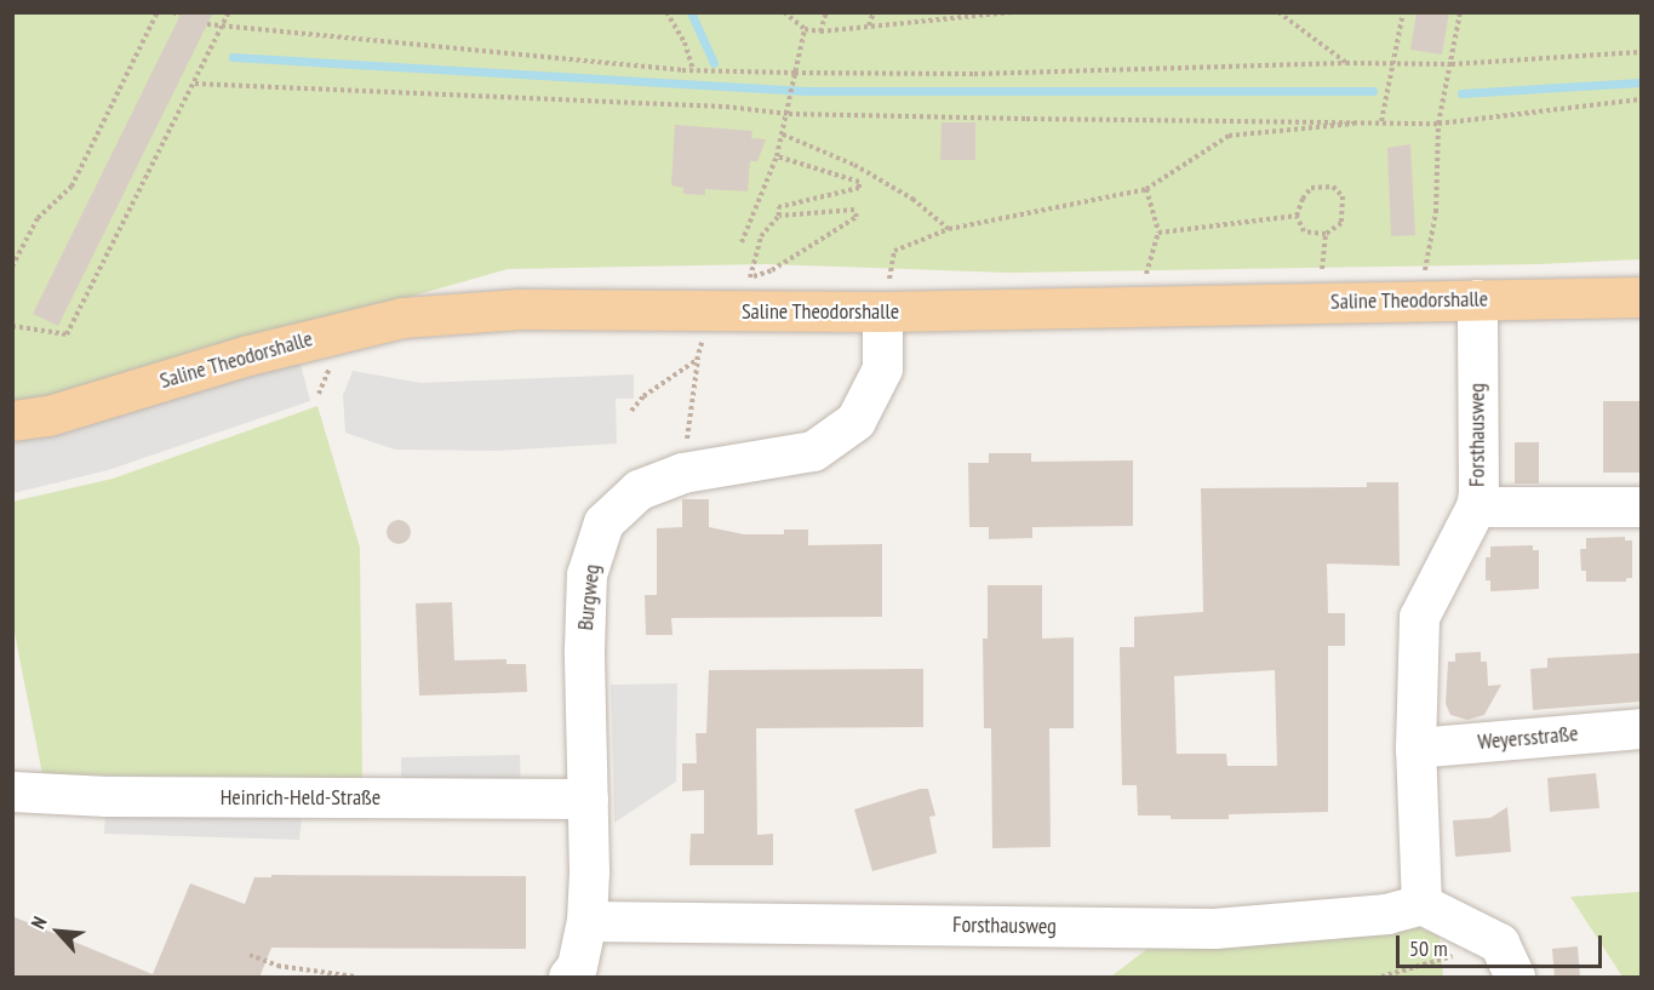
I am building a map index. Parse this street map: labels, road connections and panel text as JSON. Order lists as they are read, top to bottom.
{
  "streets": {
    "main road": ["Saline Theodorshalle"],
    "street": [
      "Forsthausweg",
      "Burgweg",
      "Weyersstraße",
      "Heinrich-Held-Straße"
    ]
  },
  "crossings": [
    ["Saline Theodorshalle", "Forsthausweg"],
    ["Saline Theodorshalle", "Burgweg"],
    ["Forsthausweg", "Burgweg"],
    ["Forsthausweg", "Weyersstraße"],
    ["Burgweg", "Heinrich-Held-Straße"]
  ],
  "scale_bar": "50 m",
  "north": "top left"
}
